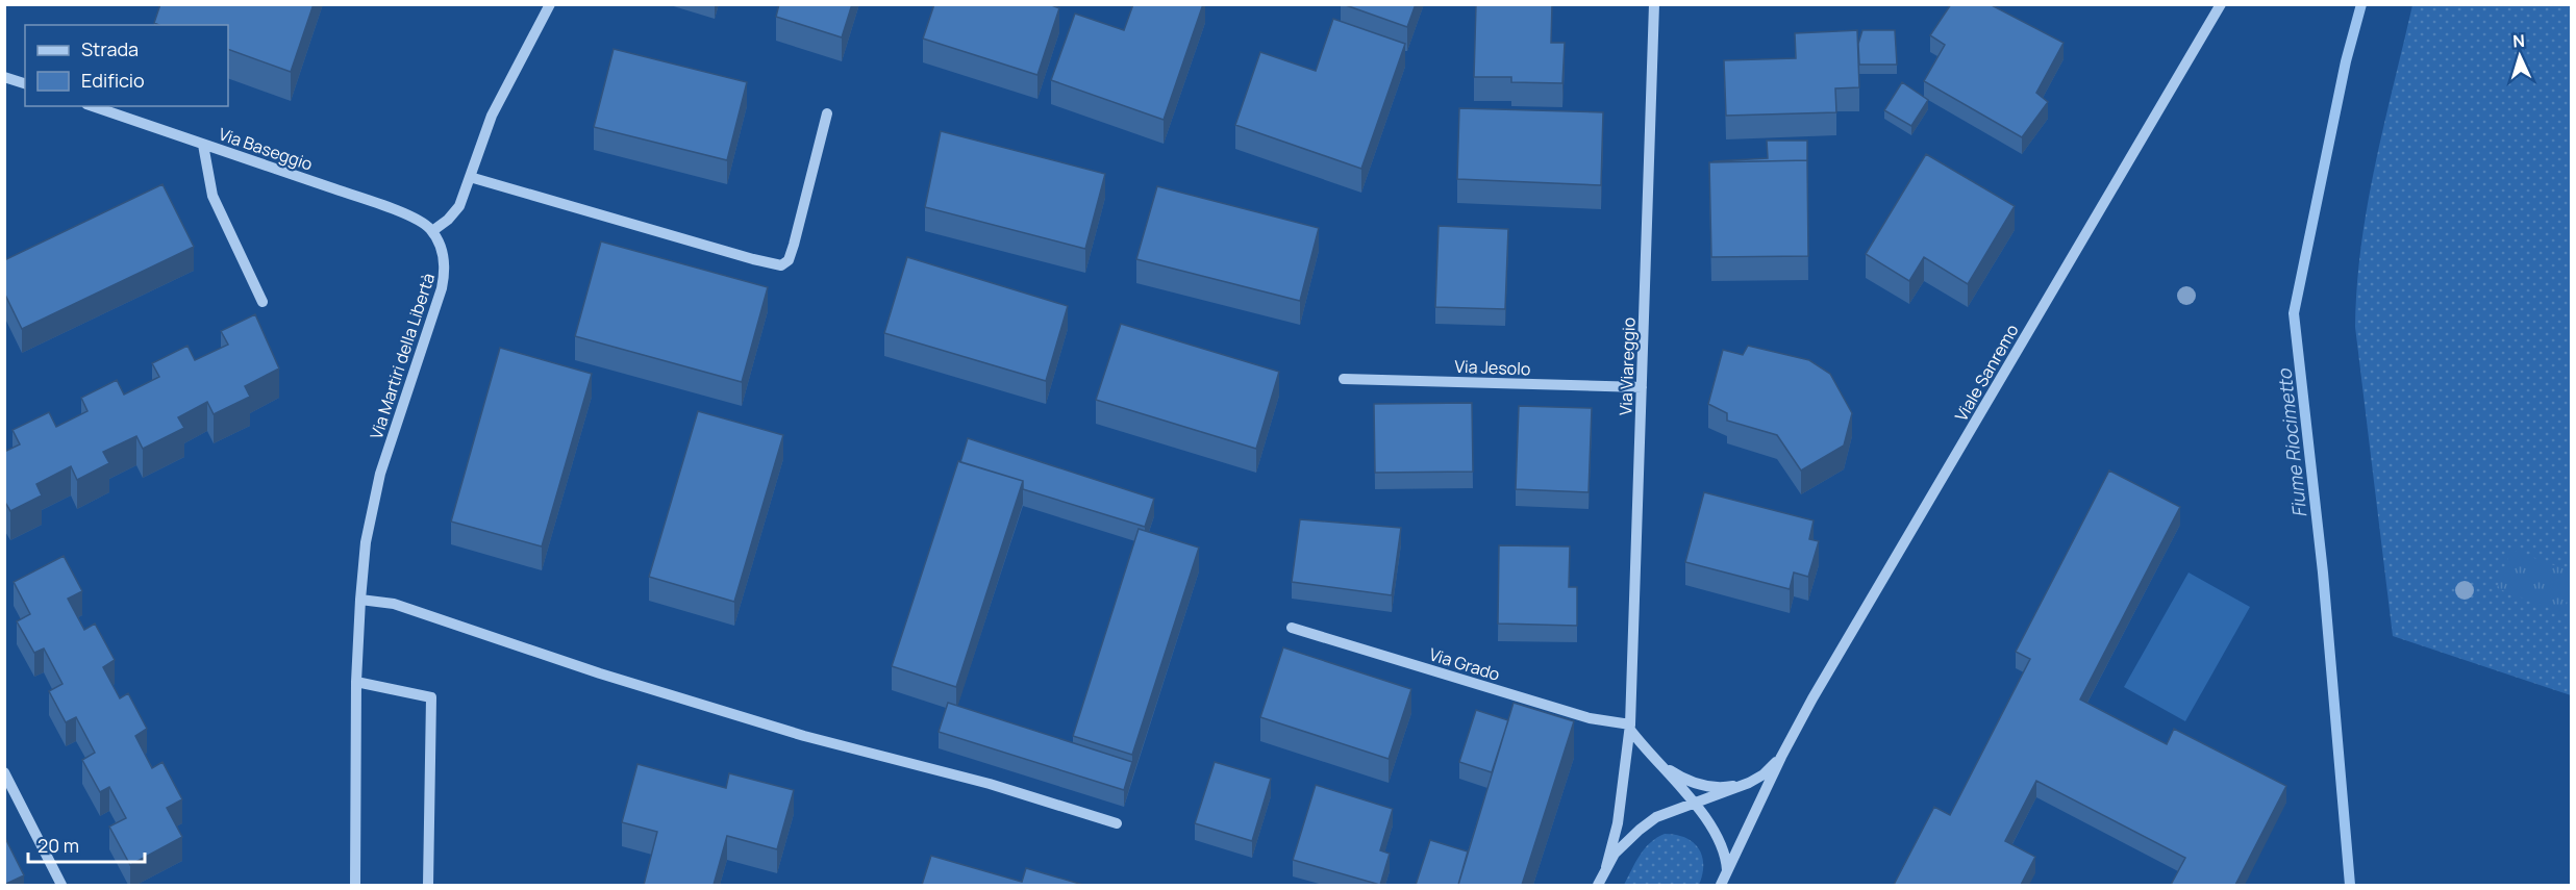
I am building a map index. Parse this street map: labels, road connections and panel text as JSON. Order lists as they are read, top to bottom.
{
  "streets": {
    "street": [
      "Via Baseggio",
      "Via Martiri della Libertà",
      "Via Viareggio",
      "Via Jesolo",
      "Viale Sanremo",
      "Via Grado"
    ]
  },
  "crossings": [
    ["Via Baseggio", "Via Martiri della Libertà"],
    ["Via Viareggio", "Via Jesolo"],
    ["Via Viareggio", "Viale Sanremo"],
    ["Via Viareggio", "Via Grado"]
  ],
  "water": ["Fiume Riocimetto"],
  "legend": ["Strada", "Edificio"],
  "scale_bar": "20 m",
  "north": "top"
}
